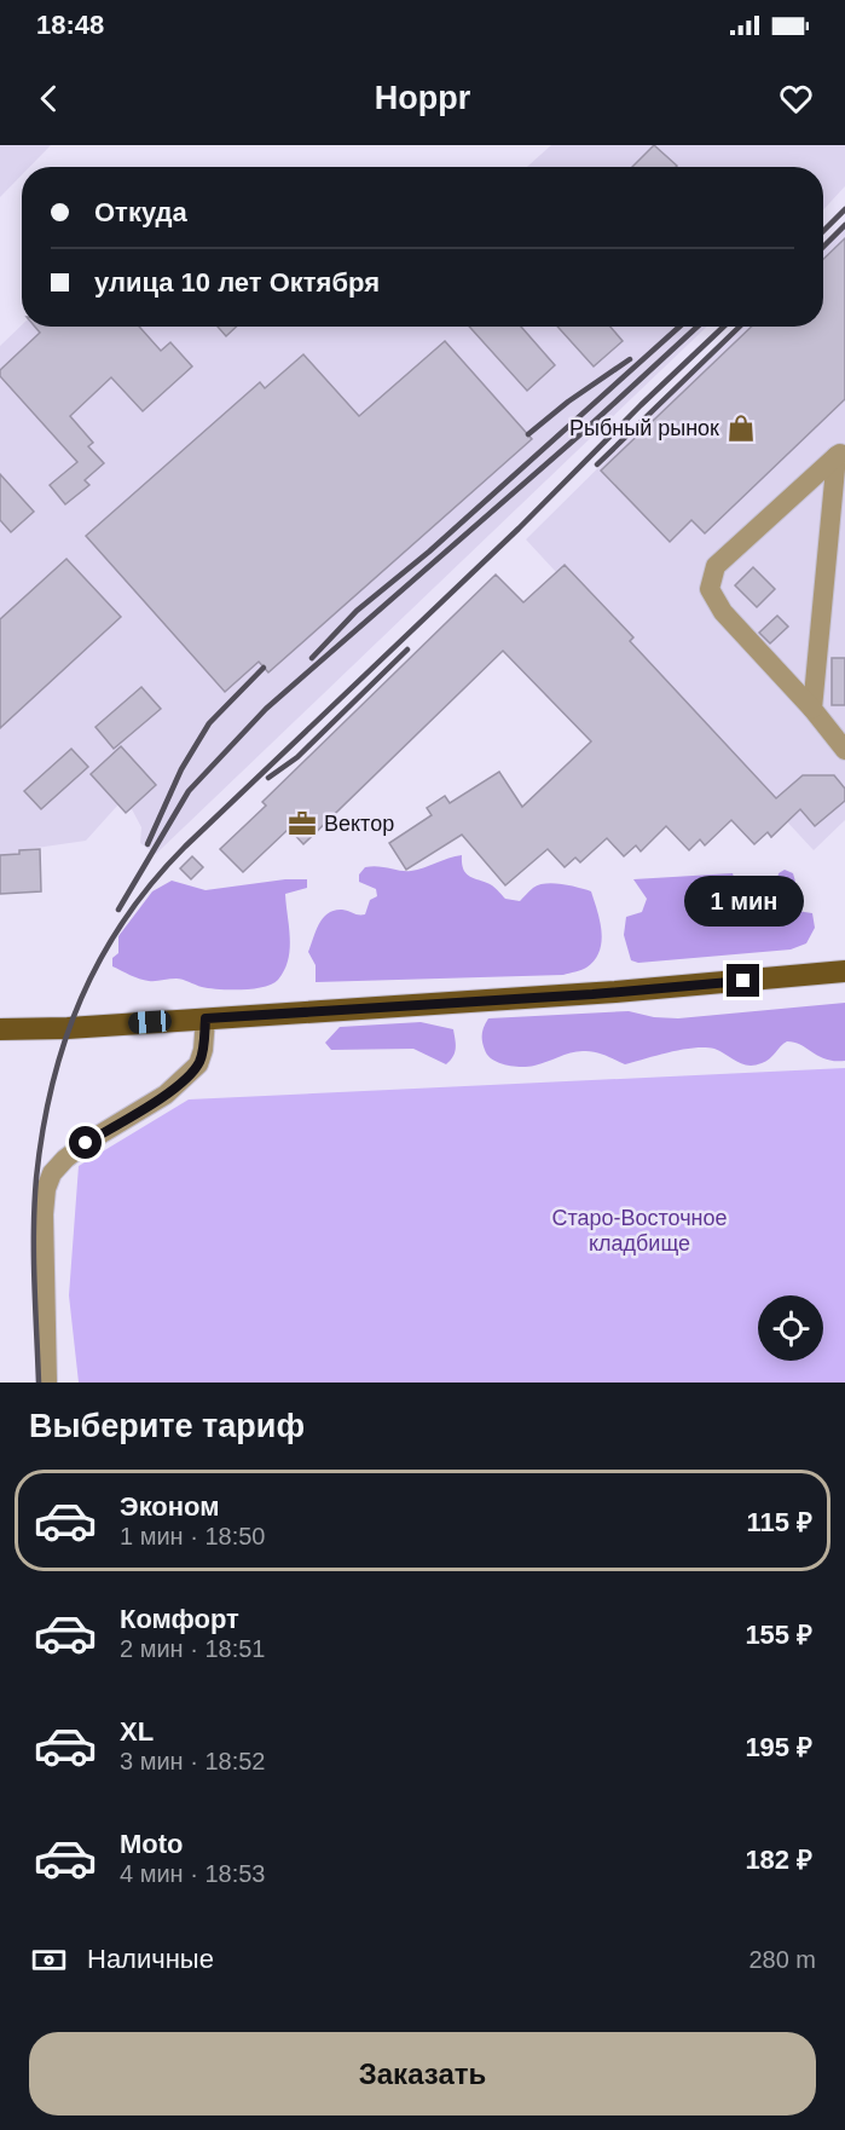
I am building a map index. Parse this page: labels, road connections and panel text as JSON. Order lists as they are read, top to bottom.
{
  "parks": ["Старо-Восточное кладбище"],
  "places": {
    "shop": ["Рыбный рынок"],
    "office": ["Вектор"]
  },
  "page": {
    "status": "18:48",
    "header": "Hoppr",
    "banner": ["Откуда", "улица 10 лет Октября"],
    "bubble": "1 мин",
    "heading": "Выберите тариф",
    "list": [
      {
        "name": "Эконом",
        "note": "1 мин · 18:50",
        "value": "115 ₽"
      },
      {
        "name": "Комфорт",
        "note": "2 мин · 18:51",
        "value": "155 ₽"
      },
      {
        "name": "XL",
        "note": "3 мин · 18:52",
        "value": "195 ₽"
      },
      {
        "name": "Moto",
        "note": "4 мин · 18:53",
        "value": "182 ₽"
      }
    ],
    "pay": ["Наличные", "280 m"],
    "buttons": "Заказать"
  }
}
